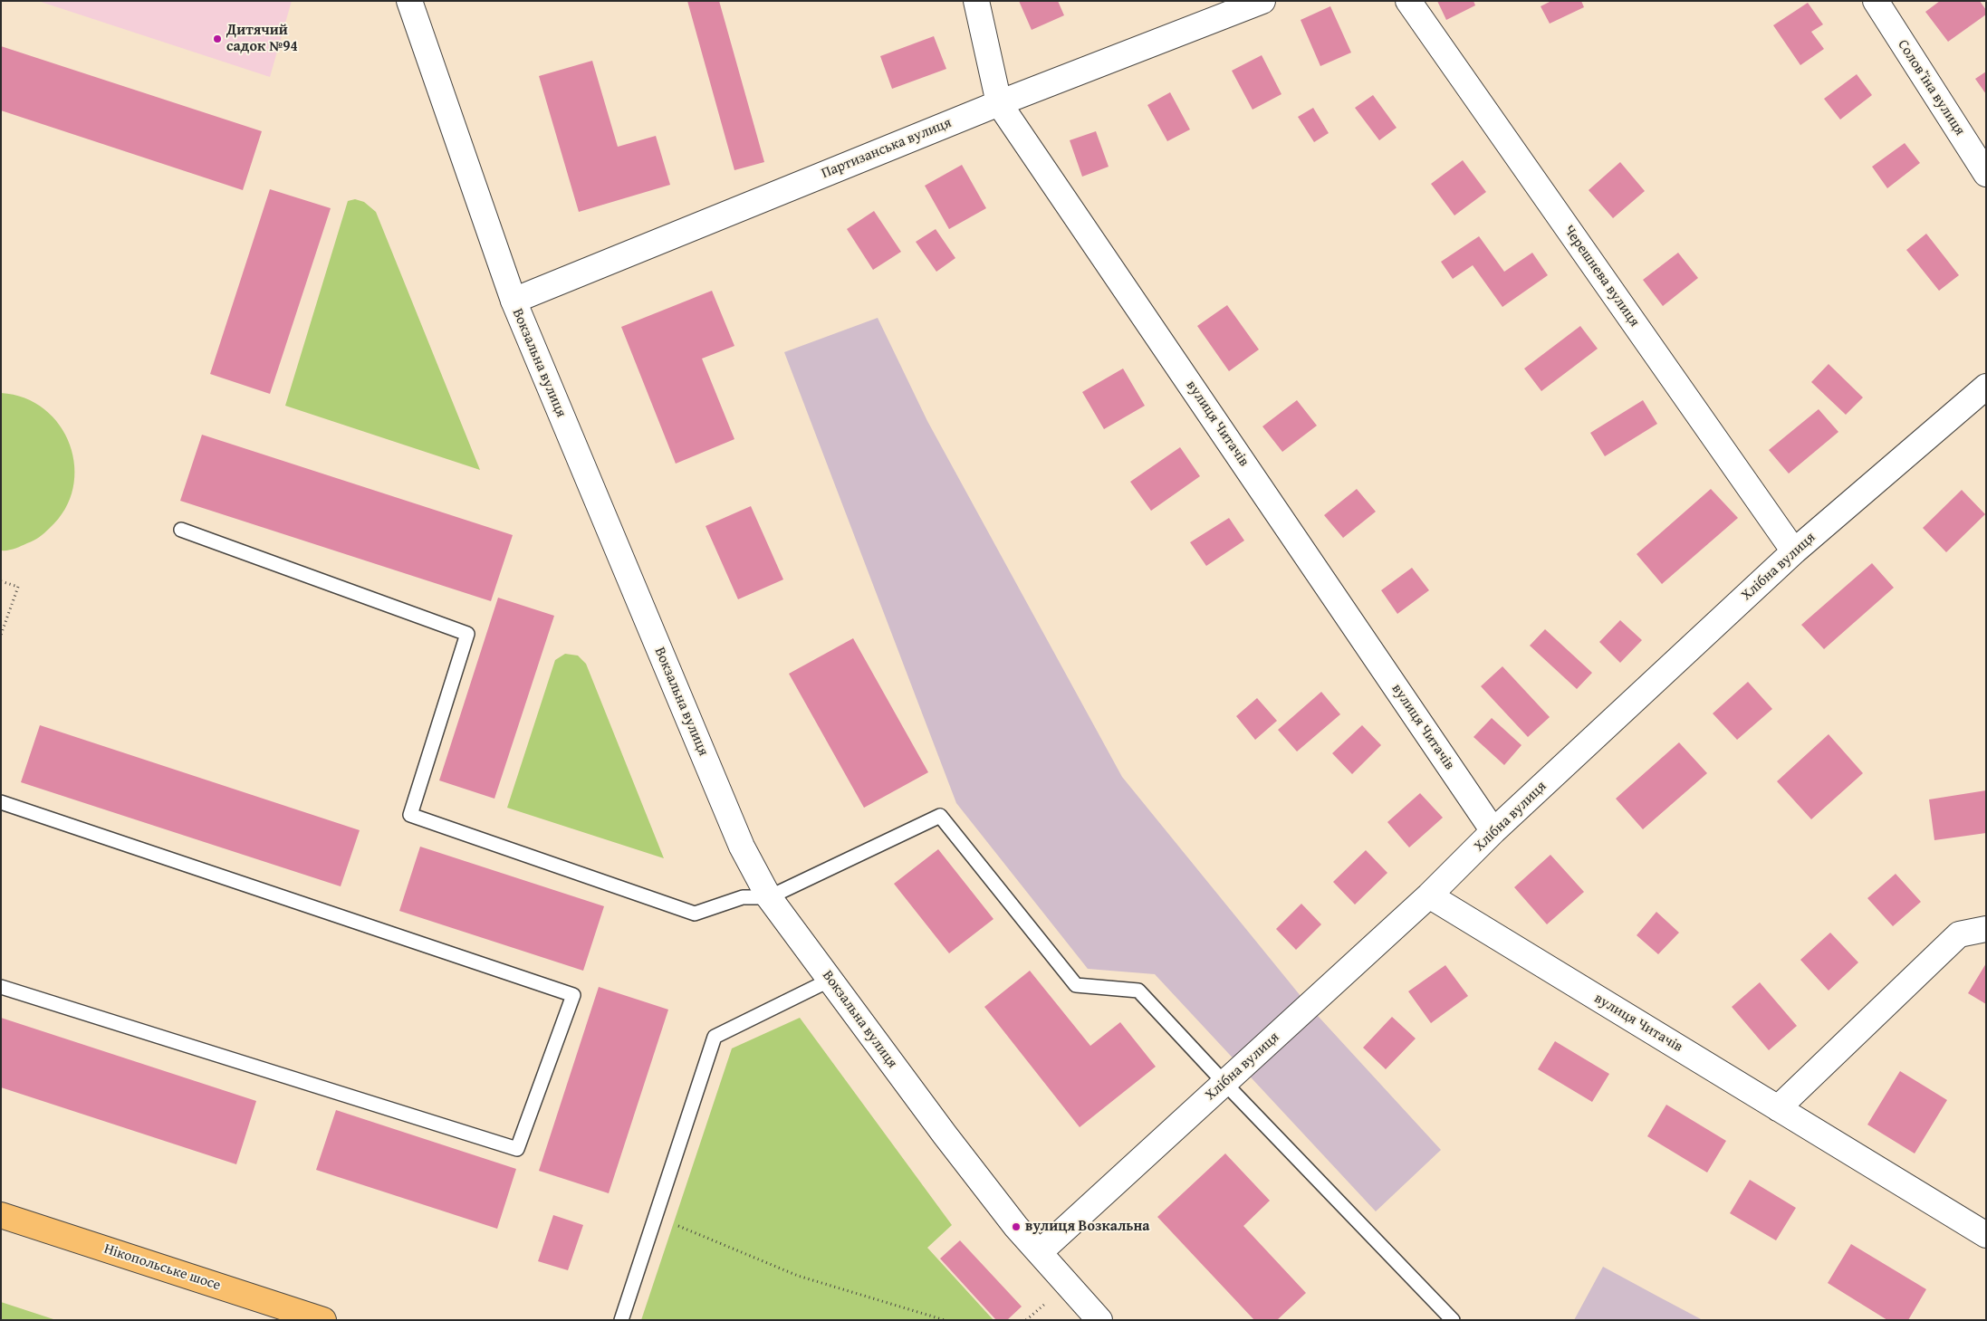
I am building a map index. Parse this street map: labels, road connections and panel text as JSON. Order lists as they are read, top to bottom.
{
  "streets": {
    "main road": ["Нікопольське шосе"],
    "street": [
      "Соловʼїна вулиця",
      "Партизанська вулиця",
      "Черешнева вулиця",
      "Вокзальна вулиця",
      "вулиця Читачів",
      "Хлібна вулиця"
    ]
  },
  "crossings": [
    ["Партизанська вулиця", "Вокзальна вулиця"],
    ["Партизанська вулиця", "вулиця Читачів"],
    ["Черешнева вулиця", "Хлібна вулиця"],
    ["Вокзальна вулиця", "Хлібна вулиця"],
    ["вулиця Читачів", "Хлібна вулиця"]
  ],
  "places": ["Дитячий садок №94", "вулиця Возкальна"]
}
